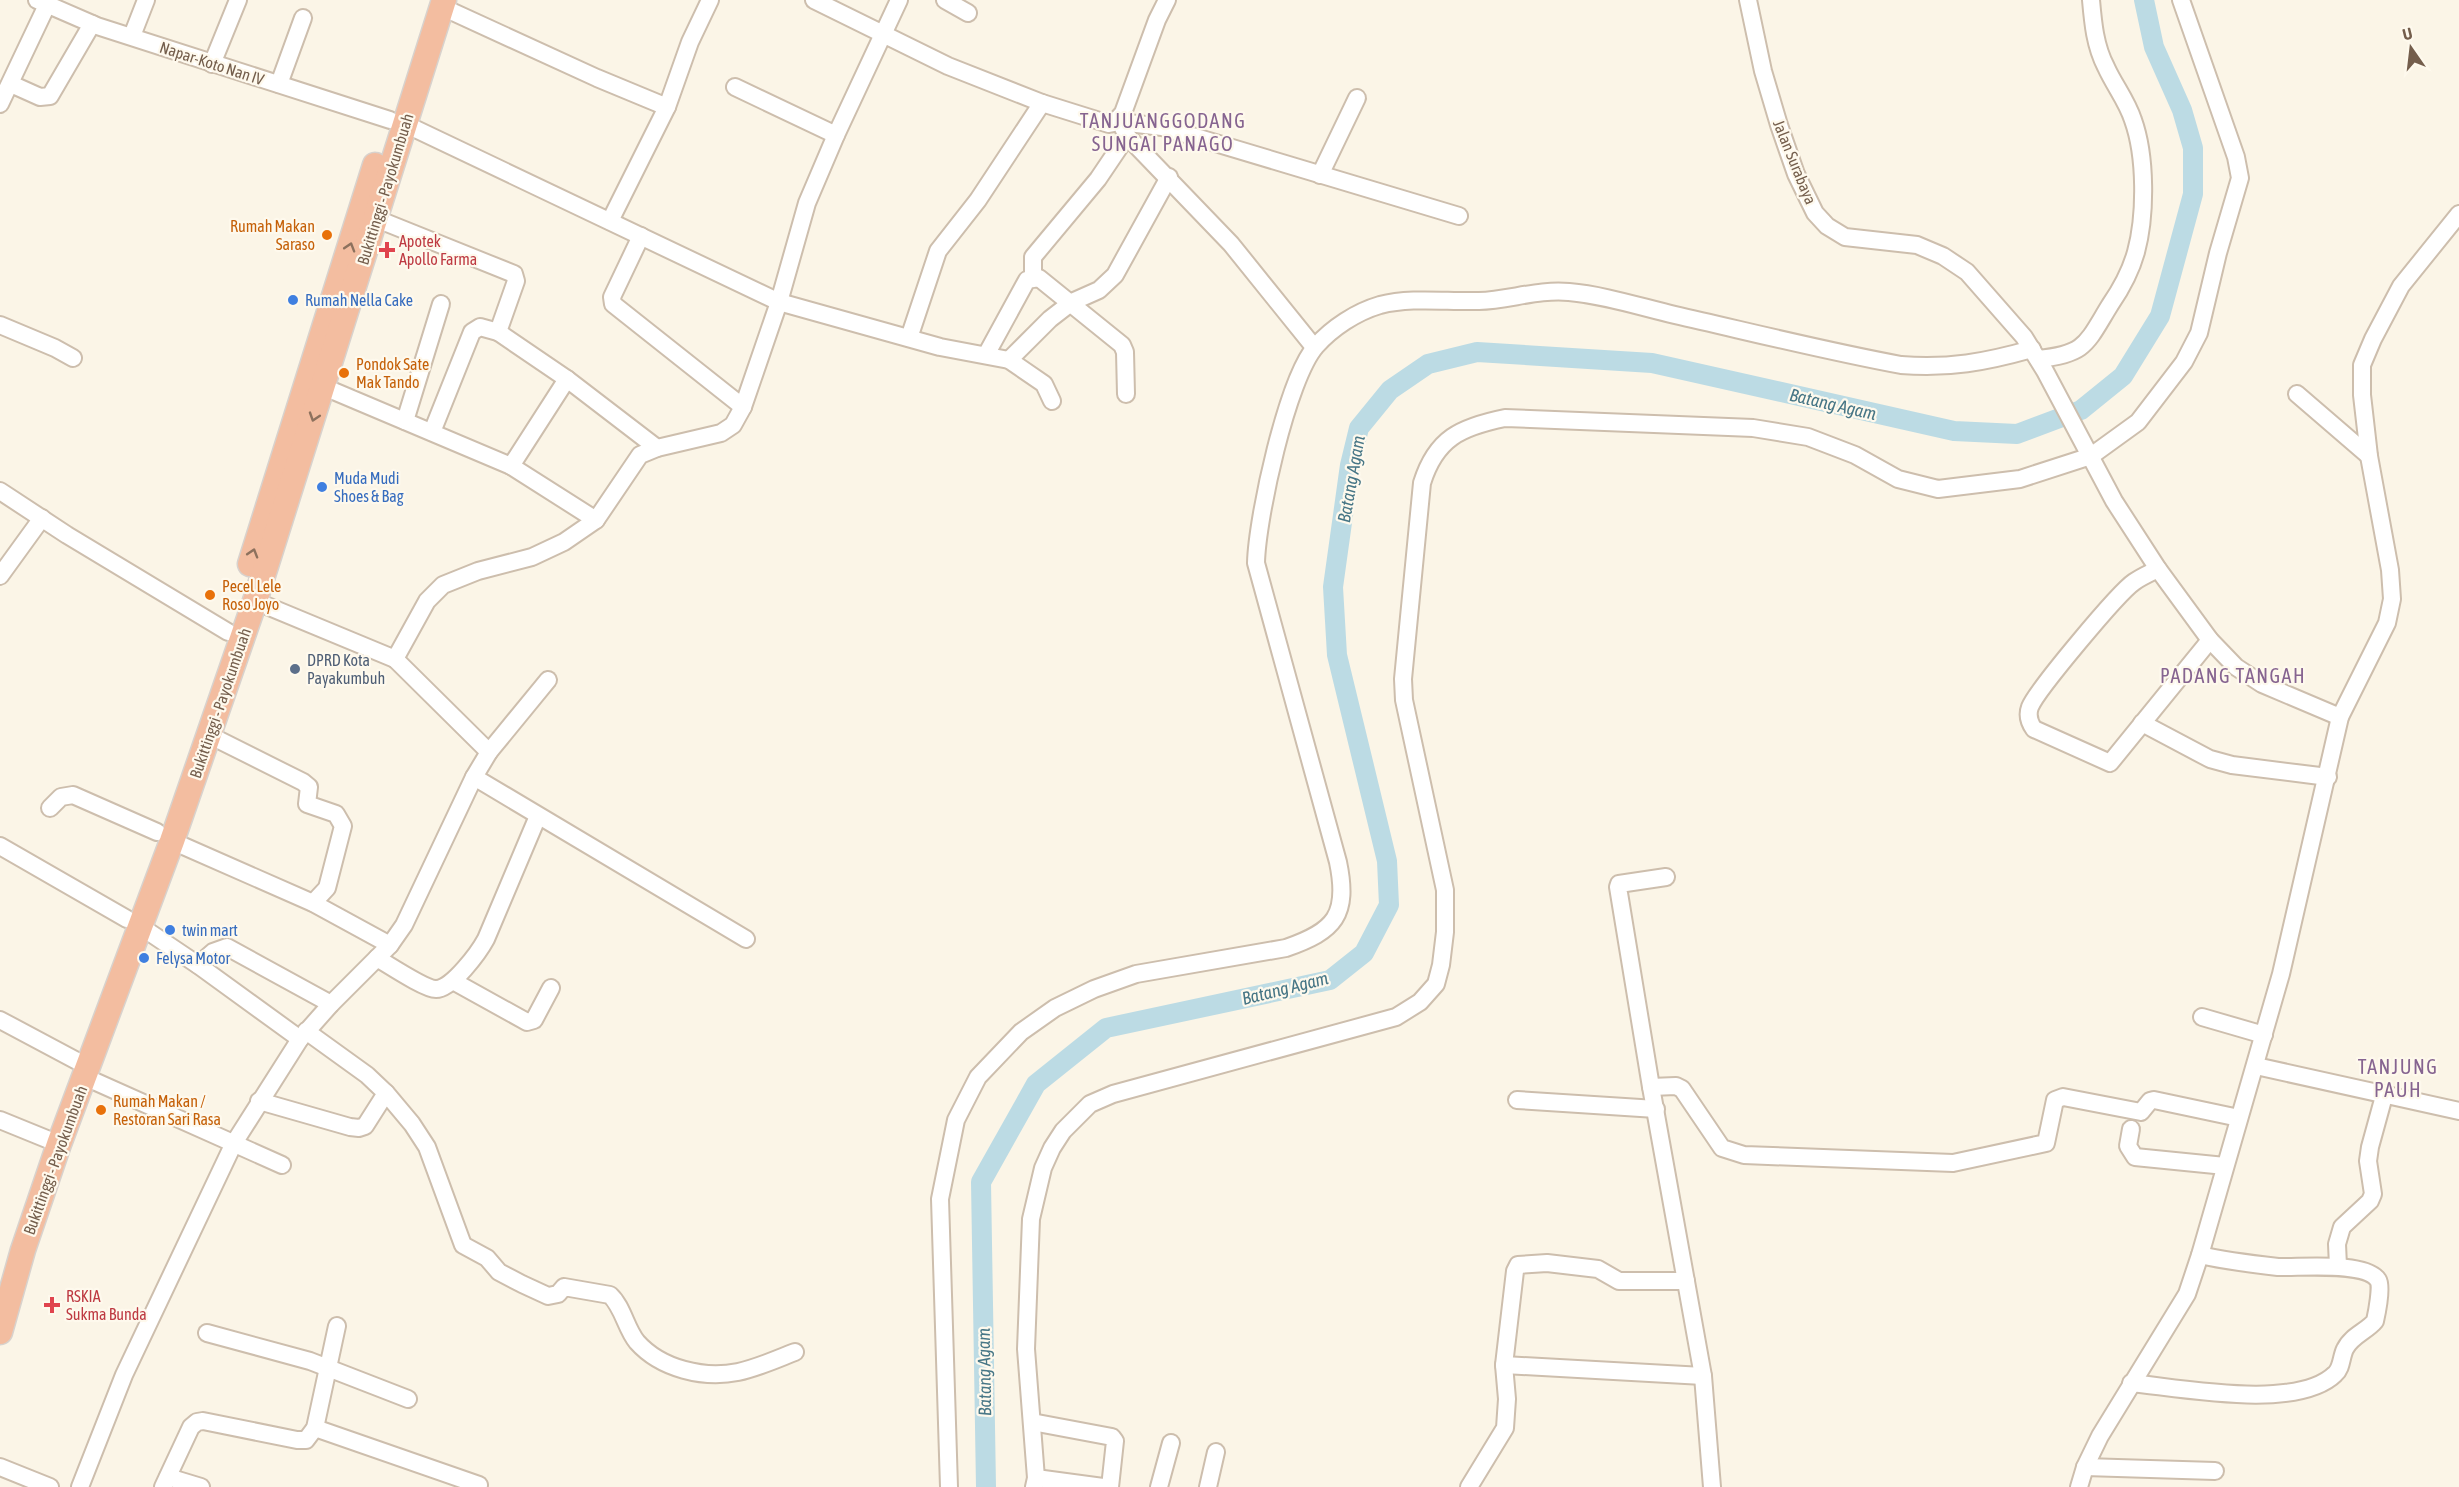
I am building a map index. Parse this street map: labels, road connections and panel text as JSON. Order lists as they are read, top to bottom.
{
  "streets": {
    "highway": ["Bukittinggi - Payokumbuah"],
    "street": ["Napar-Koto Nan IV", "Jalan Surabaya"]
  },
  "crossings": [
    ["Napar-Koto Nan IV", "Bukittinggi - Payokumbuah"]
  ],
  "districts": ["TANJUANGGODANG SUNGAI PANAGO", "PADANG TANGAH", "TANJUNG PAUH"],
  "water": ["Batang Agam"],
  "places": {
    "other": [
      "Rumah Makan Saraso",
      "Rumah Nella Cake",
      "Pondok Sate Mak Tando",
      "Muda Mudi Shoes & Bag",
      "Pecel Lele Roso Joyo",
      "DPRD Kota Payakumbuh",
      "twin mart",
      "Felysa Motor",
      "Rumah Makan / Restoran Sari Rasa"
    ],
    "health": ["Apotek Apollo Farma", "RSKIA Sukma Bunda"]
  },
  "north": "top"
}
